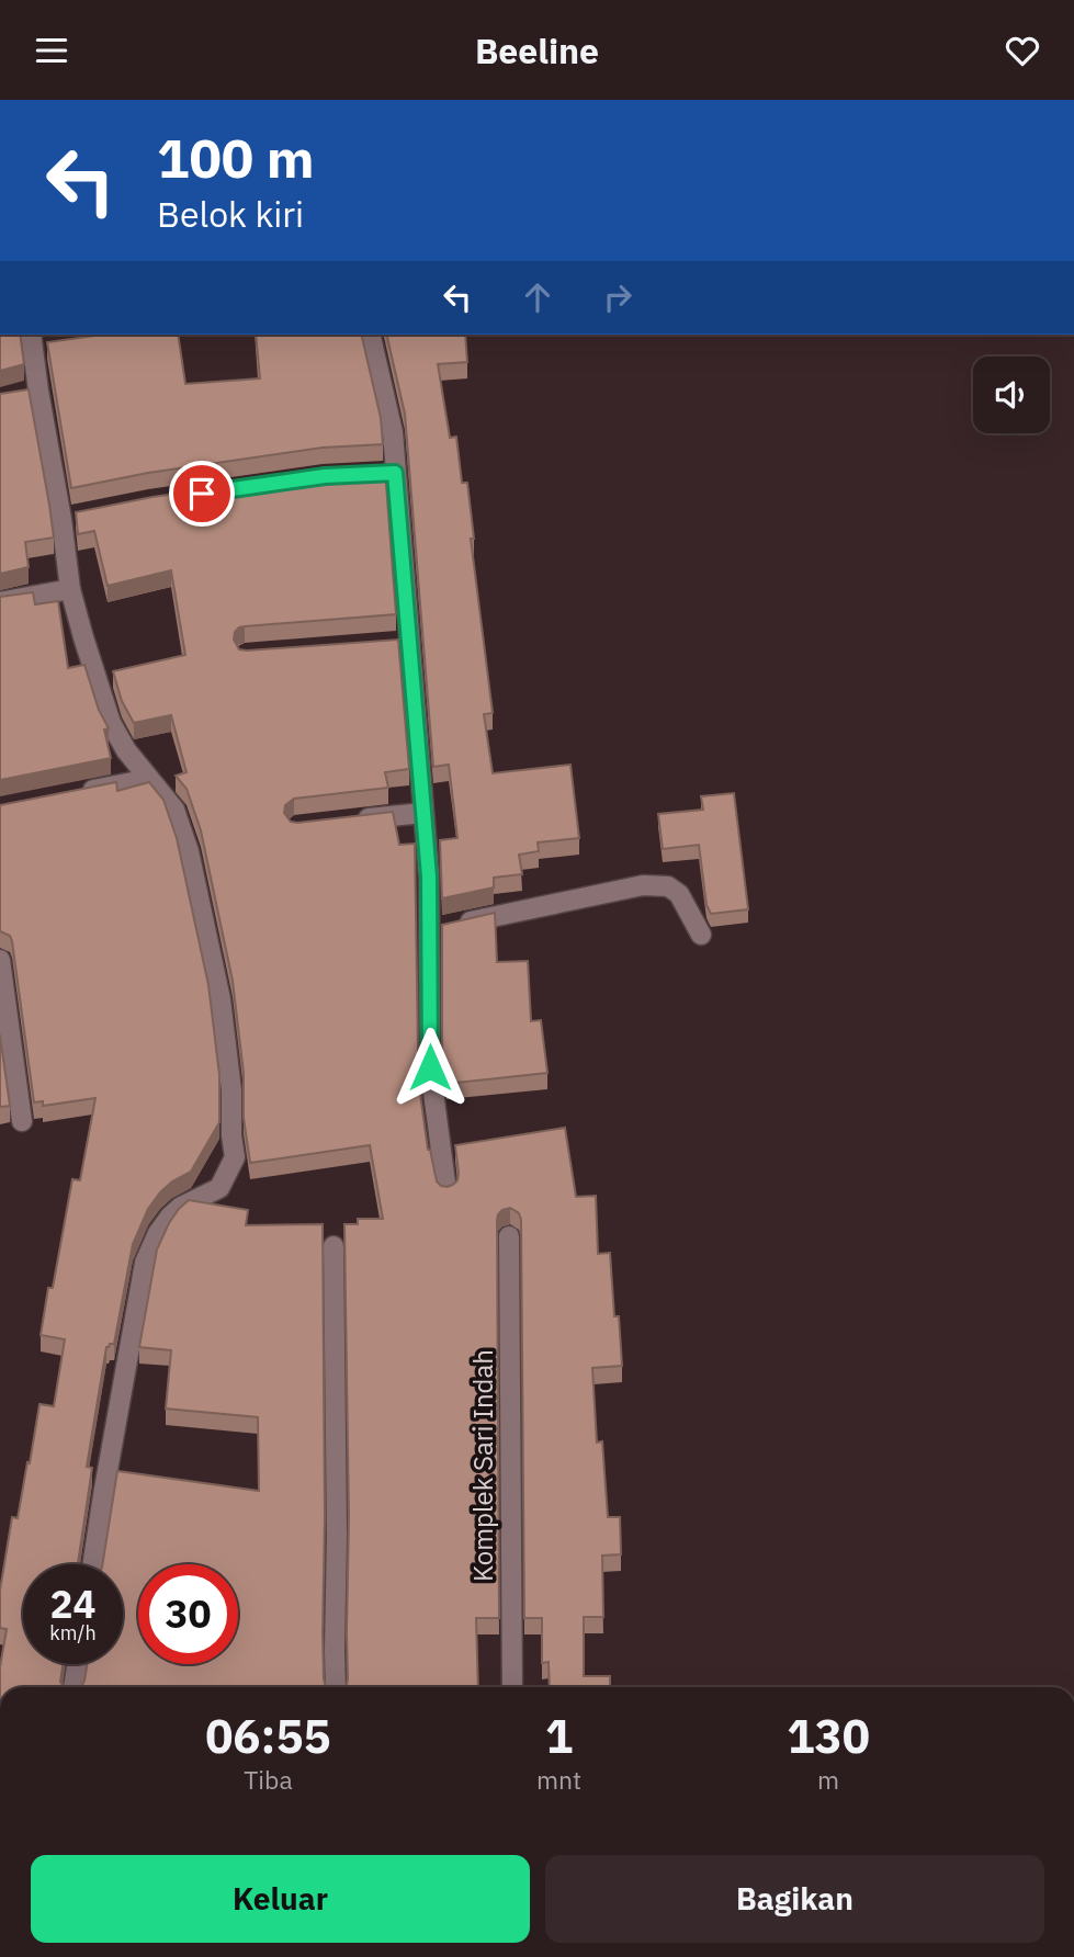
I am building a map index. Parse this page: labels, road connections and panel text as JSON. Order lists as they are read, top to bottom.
{
  "streets": {
    "street": ["Komplek Sari Indah"]
  },
  "page": {
    "header": "Beeline",
    "turn": ["100 m", "Belok kiri"],
    "speed": "24 km/h",
    "limit": "30",
    "eta": [
      "06:55",
      "Tiba",
      "1",
      "mnt",
      "130",
      "m"
    ],
    "buttons": ["Keluar", "Bagikan"]
  }
}
